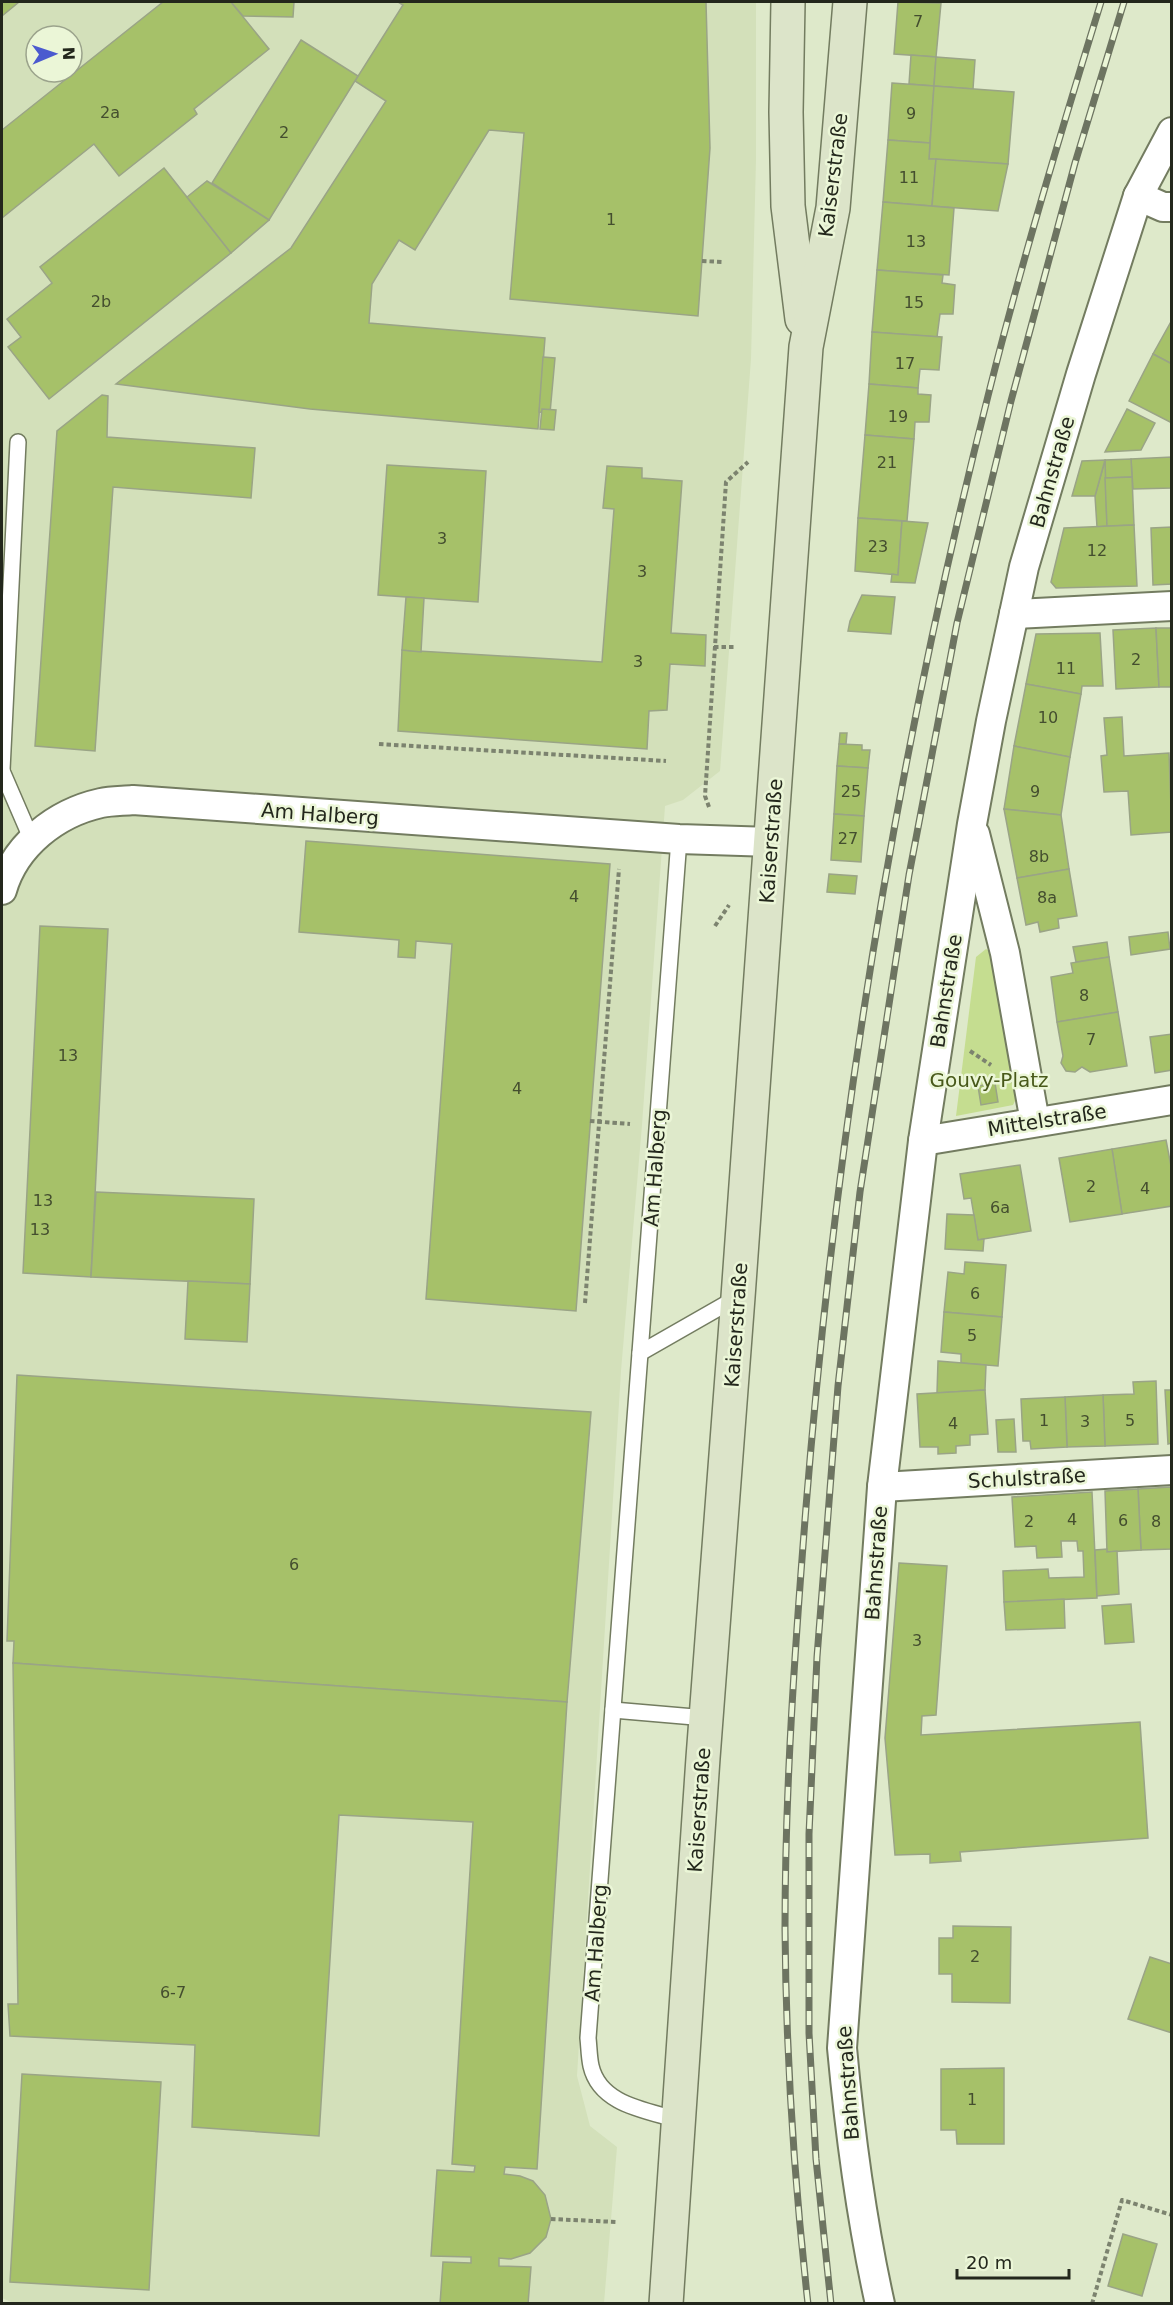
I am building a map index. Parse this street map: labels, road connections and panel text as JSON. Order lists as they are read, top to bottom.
{
  "streets": {
    "main road": ["Kaiserstraße"],
    "street": [
      "Bahnstraße",
      "Am Halberg",
      "Mittelstraße",
      "Schulstraße"
    ]
  },
  "crossings": [
    ["Kaiserstraße", "Am Halberg"],
    ["Bahnstraße", "Mittelstraße"],
    ["Bahnstraße", "Schulstraße"]
  ],
  "parks": ["Gouvy-Platz"],
  "house_numbers": [
    "7",
    "2a",
    "9",
    "2",
    "11",
    "1",
    "13",
    "2b",
    "15",
    "17",
    "19",
    "21",
    "3",
    "23",
    "12",
    "3",
    "2",
    "3",
    "11",
    "10",
    "25",
    "9",
    "27",
    "8b",
    "4",
    "8a",
    "8",
    "7",
    "13",
    "4",
    "2",
    "4",
    "13",
    "6a",
    "13",
    "6",
    "5",
    "1",
    "5",
    "3",
    "4",
    "4",
    "6",
    "2",
    "8",
    "6",
    "3",
    "2",
    "6-7",
    "1"
  ],
  "scale_bar": "20 m",
  "north": "right"
}
